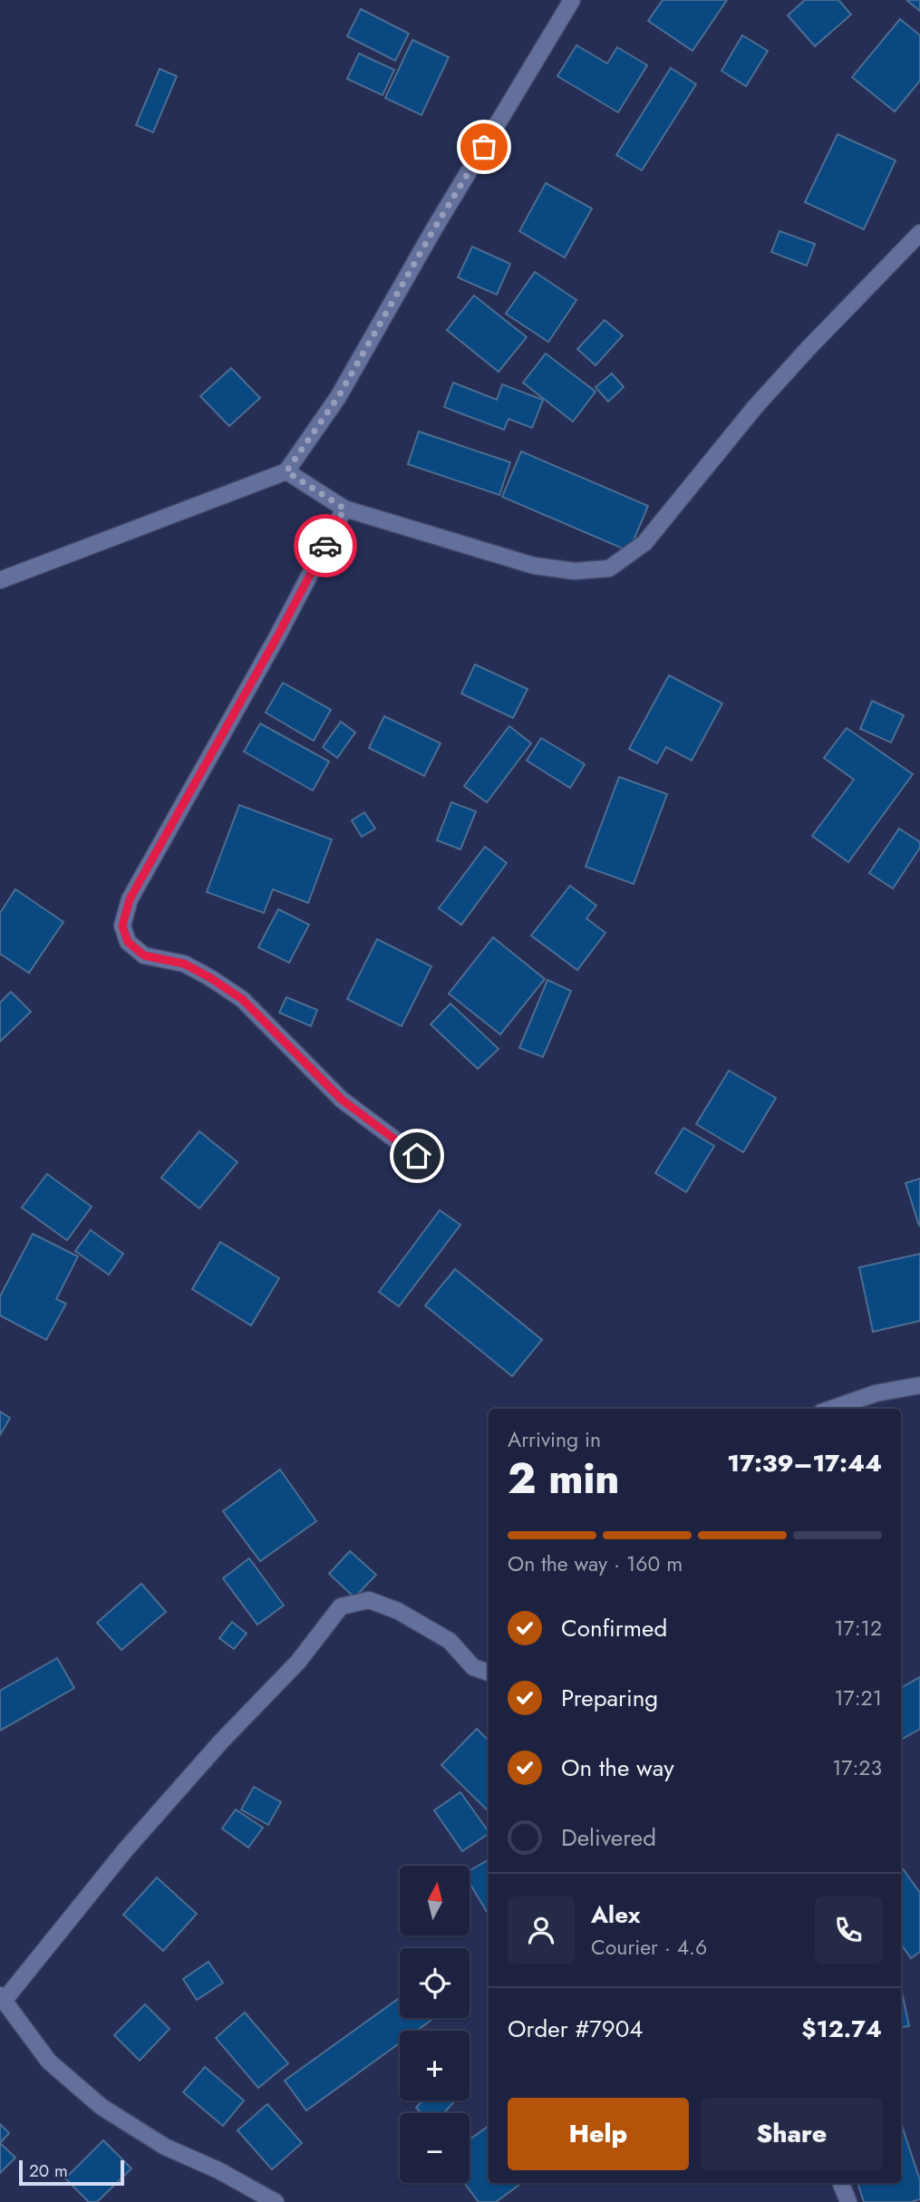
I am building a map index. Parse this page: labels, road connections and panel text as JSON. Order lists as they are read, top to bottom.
{
  "scale_bar": "20 m",
  "north": "top",
  "page": {
    "heading": ["2 min", "Arriving in", "17:39–17:44"],
    "panel": [
      "Alex",
      "Courier · 4.6",
      "Order #7904",
      "$12.74"
    ],
    "bar": "On the way · 160 m",
    "list": [
      ["Confirmed", "17:12"],
      ["Preparing", "17:21"],
      ["On the way", "17:23"],
      "Delivered"
    ],
    "map_buttons": ["+", "−"],
    "buttons": ["Help", "Share"],
    "scale": "20 m"
  }
}
